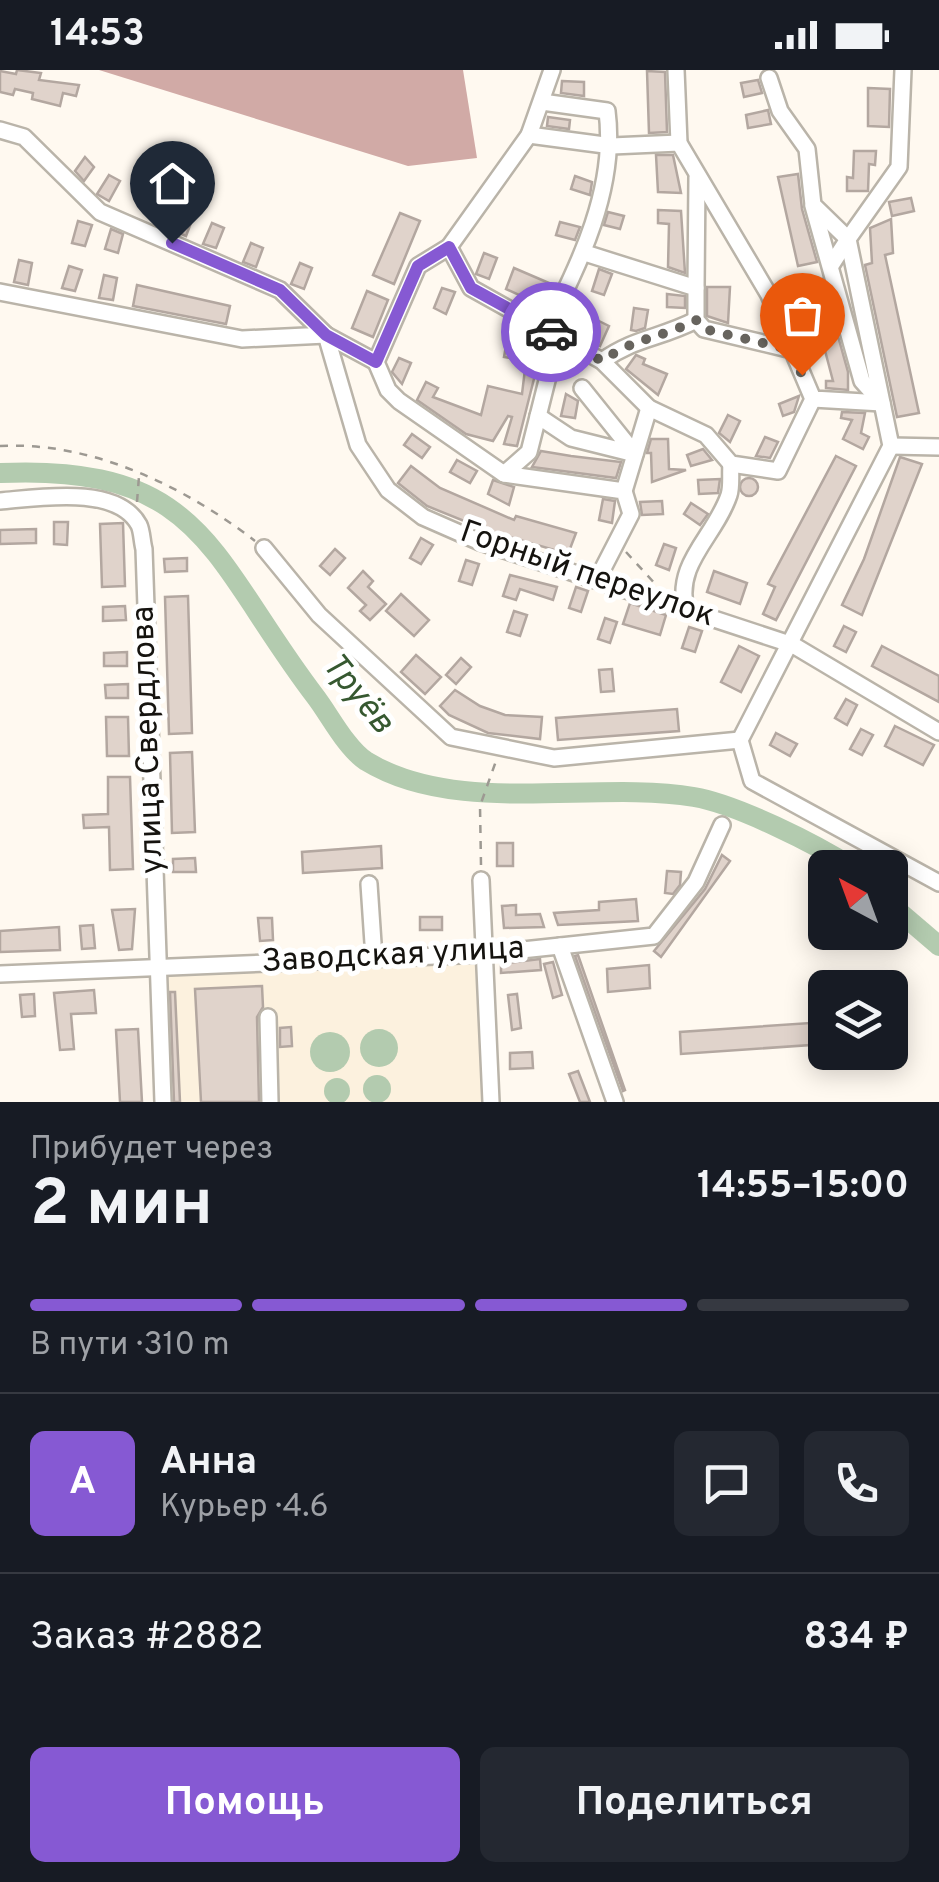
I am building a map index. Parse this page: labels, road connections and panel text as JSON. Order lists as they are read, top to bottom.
{
  "streets": {
    "street": ["Горный переулок", "улица Свердлова", "Заводская улица"]
  },
  "crossings": [
    ["улица Свердлова", "Заводская улица"]
  ],
  "water": ["Труёв"],
  "north": "top left",
  "page": {
    "status": "14:53",
    "heading": ["2 мин", "Прибудет через", "14:55–15:00"],
    "panel": [
      "Анна",
      "Курьер · 4.6",
      "Заказ #2882",
      "834 ₽"
    ],
    "bar": "В пути · 310 m",
    "round": "А",
    "buttons": ["Помощь", "Поделиться"]
  }
}
